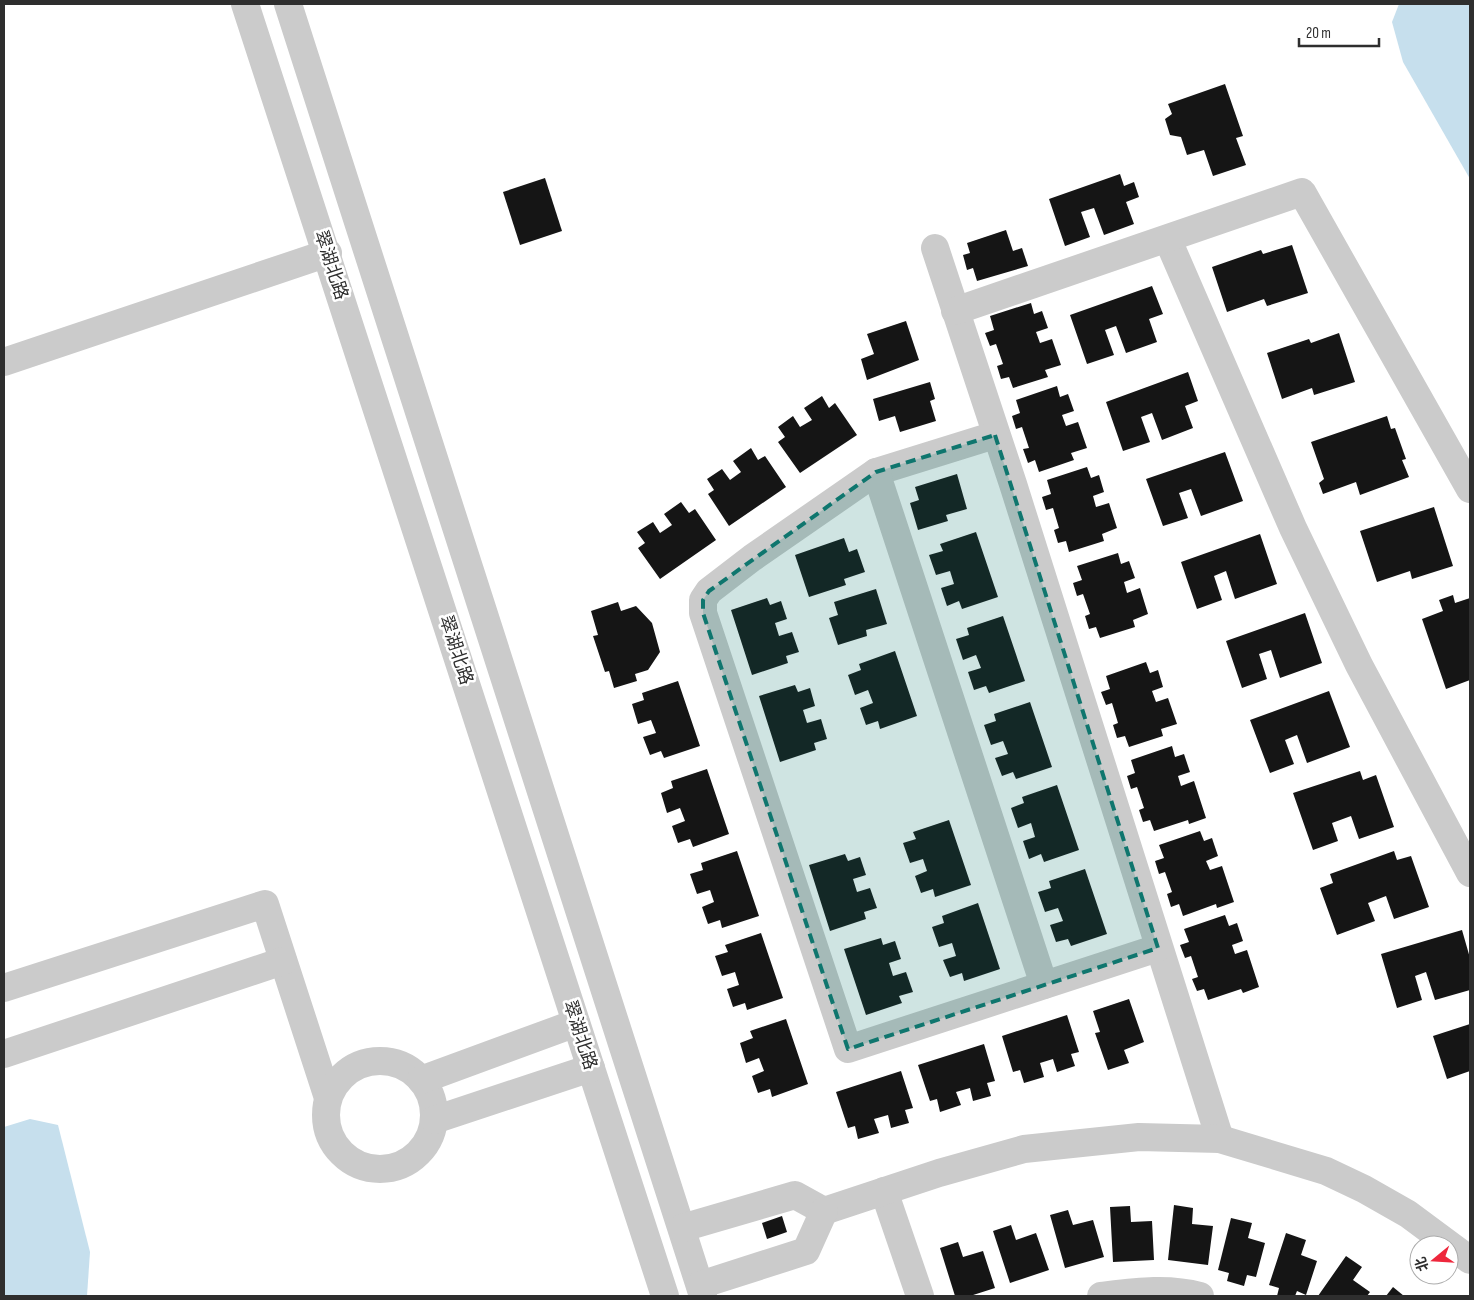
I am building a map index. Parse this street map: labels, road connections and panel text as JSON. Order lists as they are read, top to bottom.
{
  "streets": {
    "street": ["翠湖北路"]
  },
  "scale_bar": "20 m",
  "north": "left"
}
